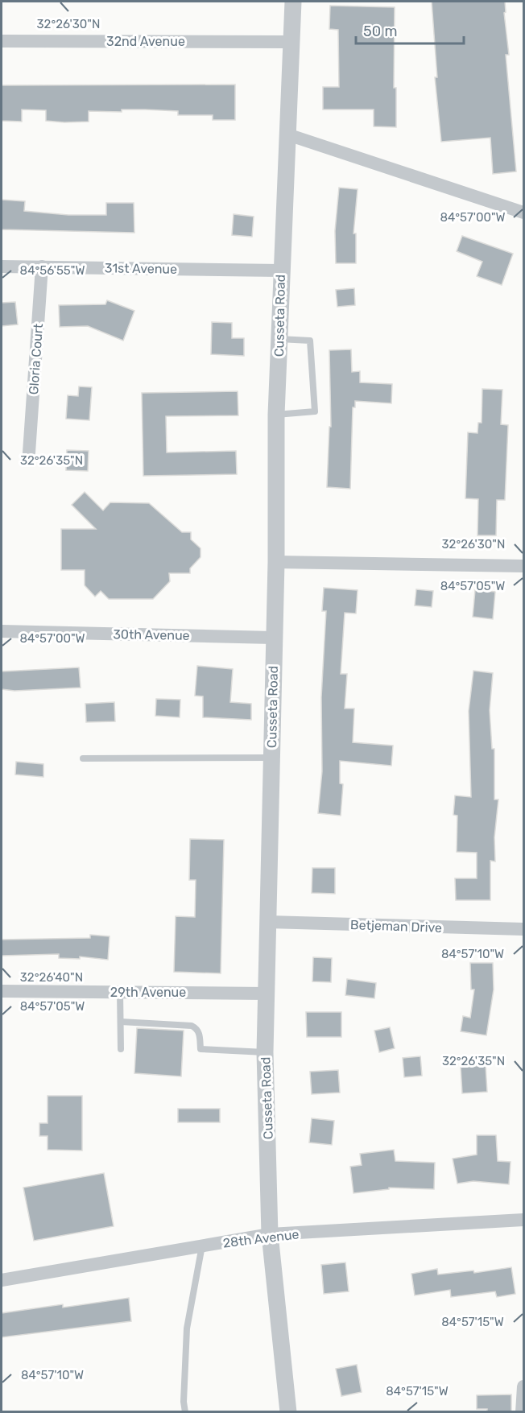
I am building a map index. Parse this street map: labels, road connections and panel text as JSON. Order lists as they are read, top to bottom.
{
  "streets": {
    "street": [
      "32nd Avenue",
      "31st Avenue",
      "Cusseta Road",
      "Gloria Court",
      "30th Avenue",
      "Betjeman Drive",
      "29th Avenue",
      "28th Avenue"
    ]
  },
  "crossings": [
    ["32nd Avenue", "Cusseta Road"],
    ["31st Avenue", "Cusseta Road"],
    ["31st Avenue", "Gloria Court"],
    ["Cusseta Road", "30th Avenue"],
    ["Cusseta Road", "Betjeman Drive"],
    ["Cusseta Road", "29th Avenue"],
    ["Cusseta Road", "28th Avenue"]
  ],
  "scale_bar": "50 m",
  "coordinates": [
    "32°26'30\"N",
    "84°57'00\"W",
    "84°56'55\"W",
    "32°26'35\"N",
    "84°57'05\"W",
    "84°57'10\"W",
    "32°26'40\"N",
    "84°57'15\"W"
  ]
}
